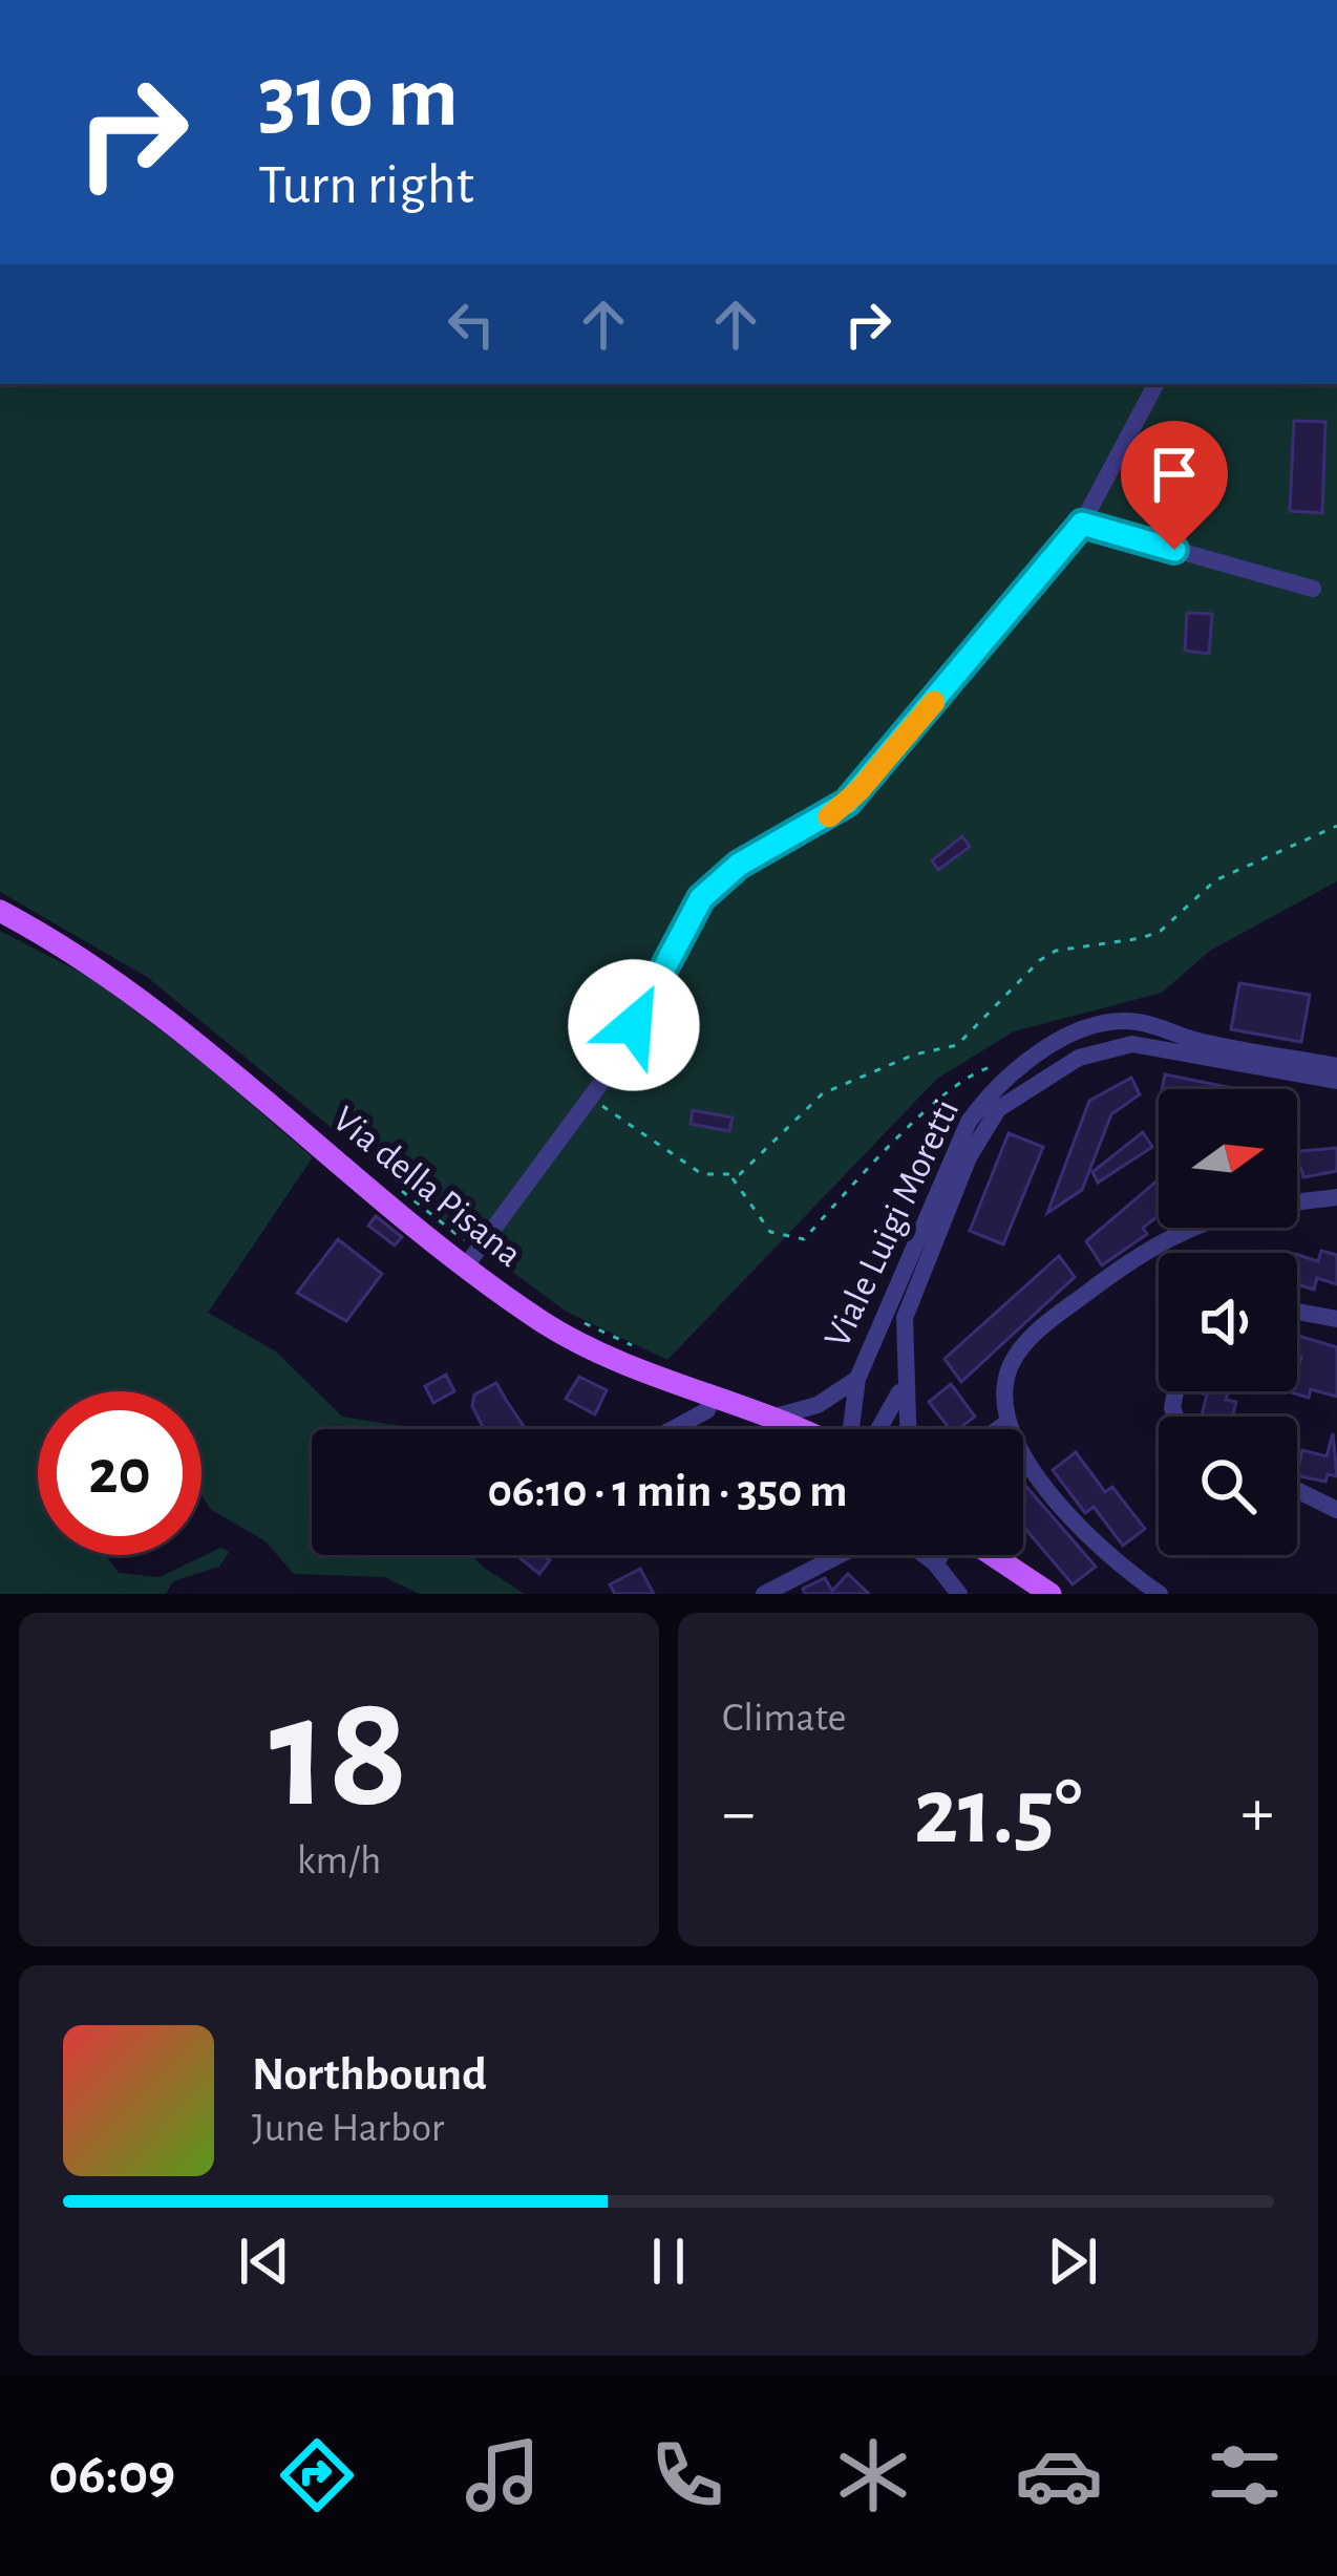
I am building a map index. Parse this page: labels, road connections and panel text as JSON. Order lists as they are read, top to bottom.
{
  "streets": {
    "main road": ["Via della Pisana"],
    "street": ["Viale Luigi Moretti"]
  },
  "crossings": [
    ["Via della Pisana", "Viale Luigi Moretti"]
  ],
  "north": "right",
  "page": {
    "turn": ["310 m", "Turn right"],
    "limit": "20",
    "trip": "06:10 · 1 min · 350 m",
    "tile": [
      ["18", "km/h"],
      "Climate"
    ],
    "heat": ["−", "21.5°", "+"],
    "song": ["Northbound", "June Harbor"],
    "tabs": "06:09"
  }
}
